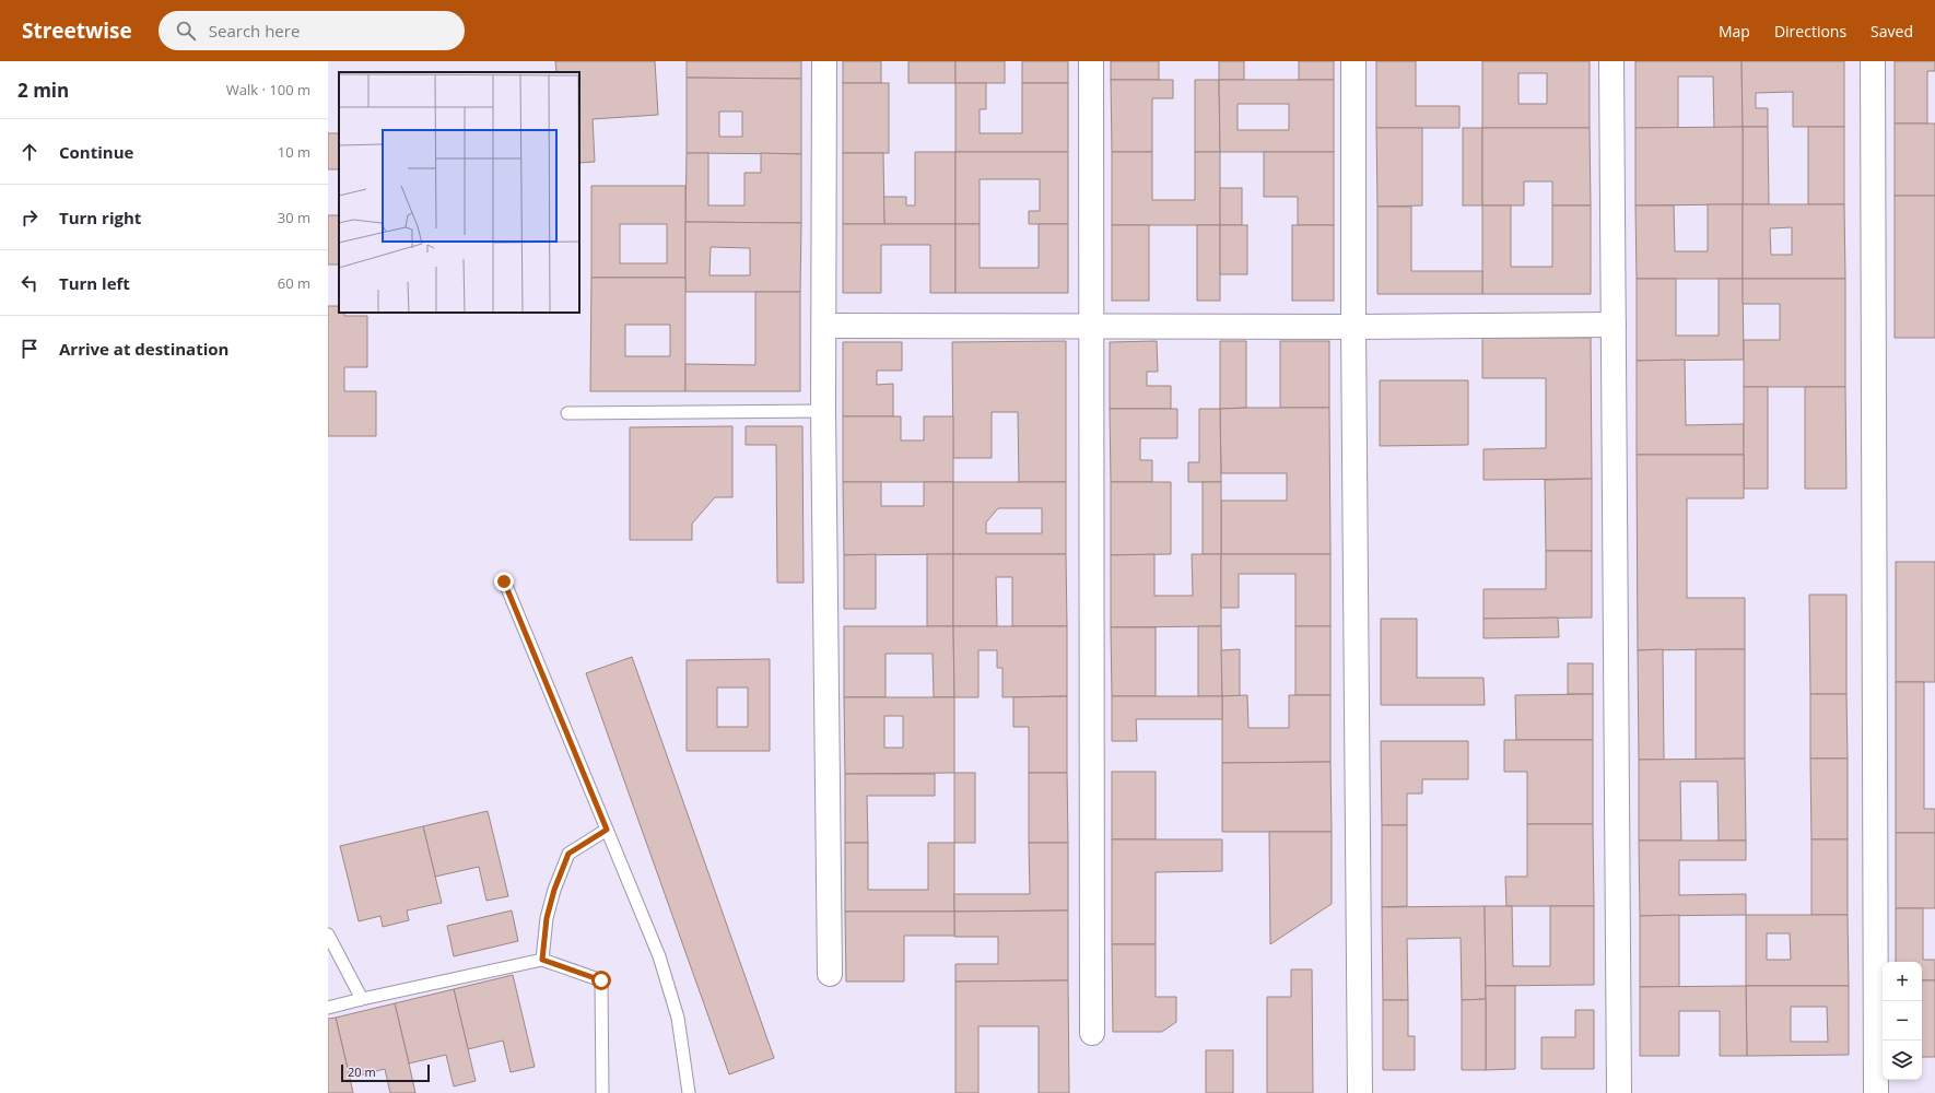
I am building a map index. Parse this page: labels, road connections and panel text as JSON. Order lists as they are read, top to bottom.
{
  "scale_bar": "20 m",
  "page": {
    "header": "Streetwise",
    "search": "Search here",
    "nav": ["Map", "Directions", "Saved"],
    "heading": ["2 min", "Walk · 100 m"],
    "list": [
      ["Continue", "10 m"],
      ["Turn right", "30 m"],
      ["Turn left", "60 m"],
      "Arrive at destination"
    ],
    "map_buttons": ["+", "−"],
    "scale": "20 m"
  }
}
